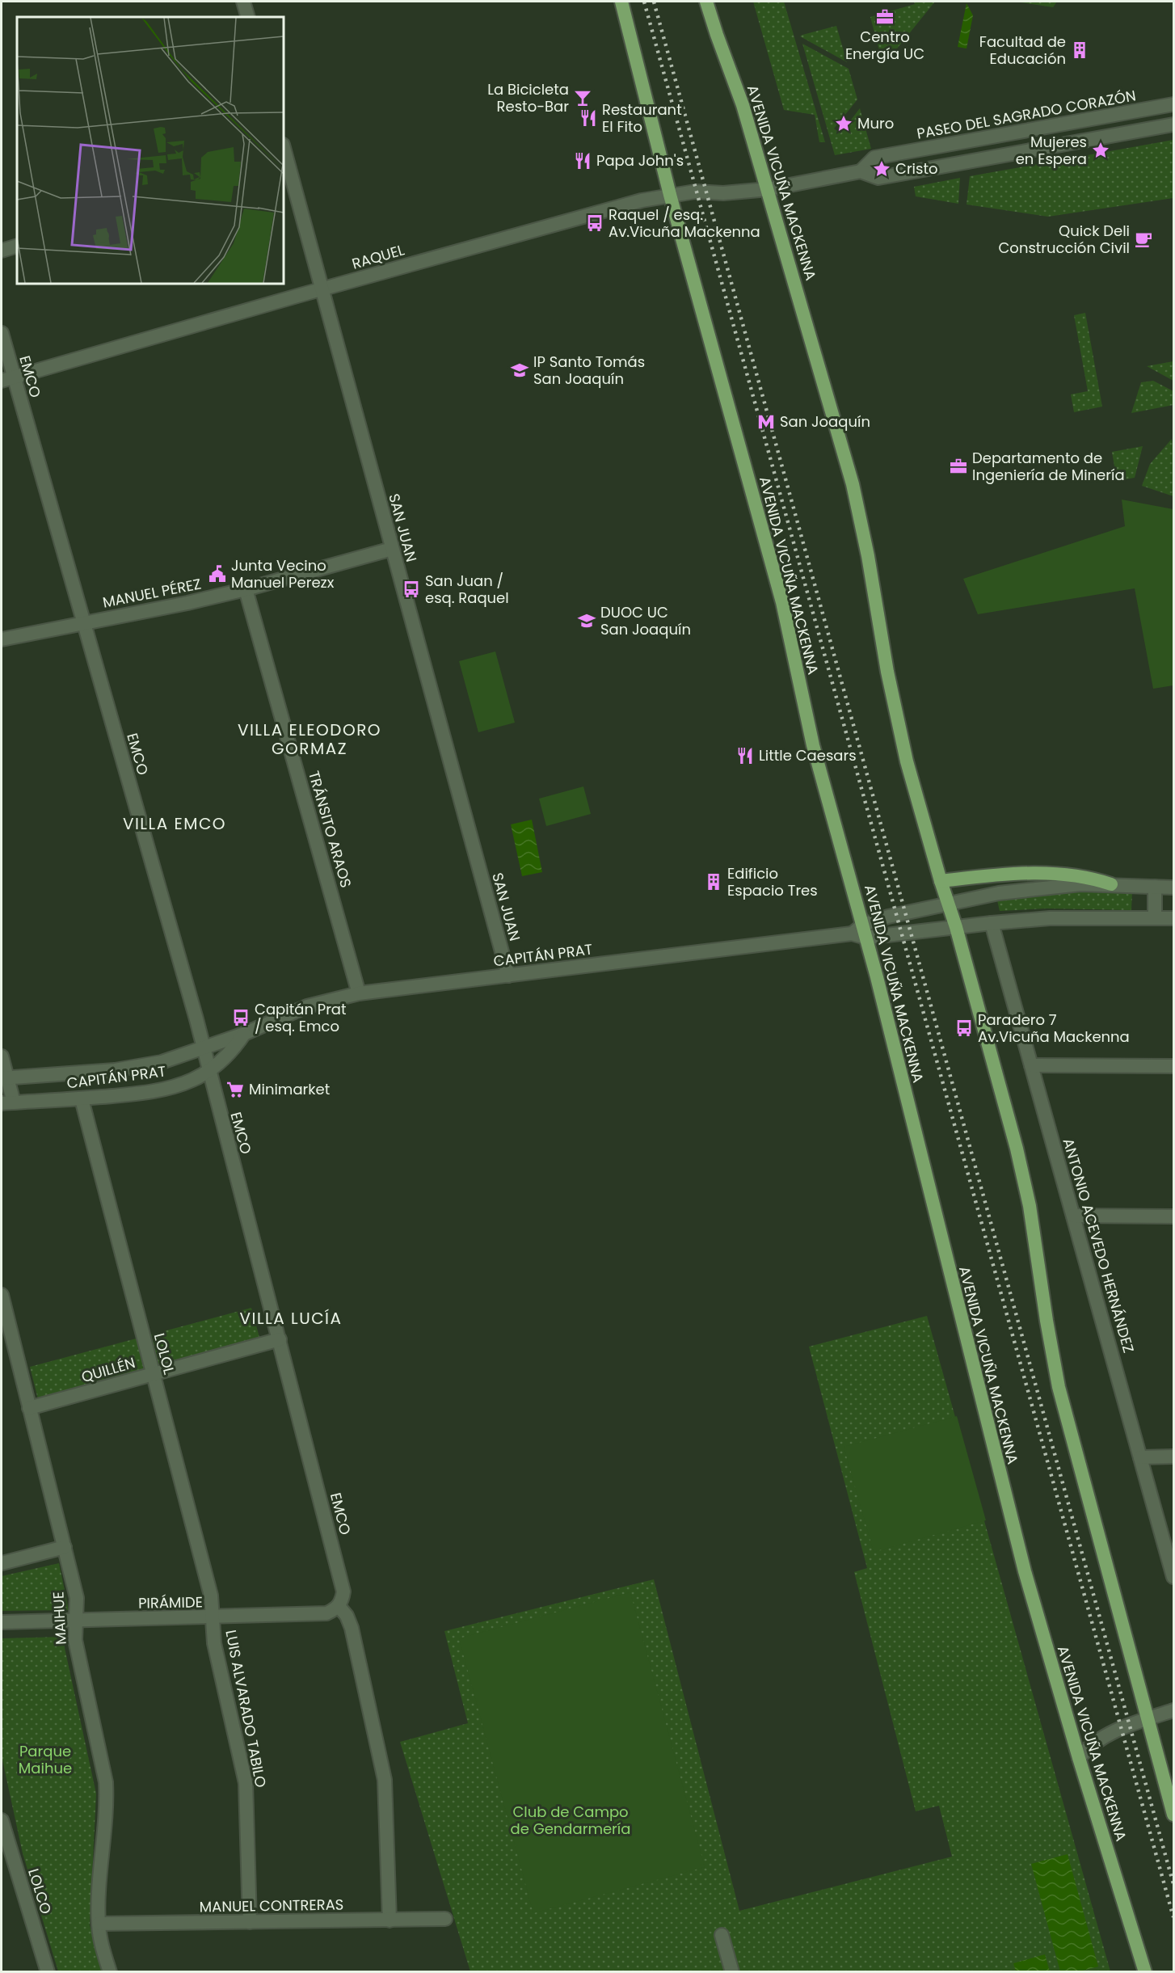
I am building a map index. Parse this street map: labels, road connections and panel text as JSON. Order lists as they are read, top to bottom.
{
  "streets": {
    "main road": ["AVENIDA VICUÑA MACKENNA"],
    "street": [
      "PASEO DEL SAGRADO CORAZÓN",
      "RAQUEL",
      "EMCO",
      "SAN JUAN",
      "MANUEL PÉREZ",
      "TRÁNSITO ARAOS",
      "CAPITÁN PRAT",
      "ANTONIO ACEVEDO HERNÁNDEZ",
      "LOLOL",
      "QUILLÉN",
      "PIRÁMIDE",
      "MAIHUE",
      "LUIS ALVARADO TABILO",
      "LOLCO",
      "MANUEL CONTRERAS"
    ]
  },
  "crossings": [
    ["PASEO DEL SAGRADO CORAZÓN", "AVENIDA VICUÑA MACKENNA"],
    ["PASEO DEL SAGRADO CORAZÓN", "RAQUEL"],
    ["AVENIDA VICUÑA MACKENNA", "RAQUEL"],
    ["AVENIDA VICUÑA MACKENNA", "CAPITÁN PRAT"],
    ["RAQUEL", "EMCO"],
    ["RAQUEL", "SAN JUAN"],
    ["EMCO", "MANUEL PÉREZ"],
    ["EMCO", "CAPITÁN PRAT"],
    ["EMCO", "QUILLÉN"],
    ["EMCO", "PIRÁMIDE"],
    ["SAN JUAN", "MANUEL PÉREZ"],
    ["SAN JUAN", "CAPITÁN PRAT"],
    ["MANUEL PÉREZ", "TRÁNSITO ARAOS"],
    ["TRÁNSITO ARAOS", "CAPITÁN PRAT"],
    ["CAPITÁN PRAT", "LOLOL"],
    ["LOLOL", "QUILLÉN"],
    ["LOLOL", "PIRÁMIDE"],
    ["LOLOL", "LUIS ALVARADO TABILO"],
    ["QUILLÉN", "MAIHUE"],
    ["PIRÁMIDE", "MAIHUE"],
    ["PIRÁMIDE", "LUIS ALVARADO TABILO"],
    ["MAIHUE", "MANUEL CONTRERAS"],
    ["LUIS ALVARADO TABILO", "MANUEL CONTRERAS"]
  ],
  "districts": ["VILLA ELEODORO GORMAZ", "VILLA EMCO", "VILLA LUCÍA"],
  "parks": ["Parque Maihue", "Club de Campo de Gendarmería"],
  "places": {
    "office": ["Centro Energía UC", "Departamento de Ingeniería de Minería"],
    "building": ["Facultad de Educación", "Edificio Espacio Tres"],
    "bar": ["La Bicicleta Resto-Bar"],
    "restaurant": ["Restaurant El Fito", "Papa John's", "Little Caesars"],
    "place": ["Muro", "Mujeres en Espera", "Cristo"],
    "bus stop": [
      "Raquel / esq. Av.Vicuña Mackenna",
      "San Juan / esq. Raquel",
      "Capitán Prat / esq. Emco",
      "Paradero 7 Av.Vicuña Mackenna"
    ],
    "cafe": ["Quick Deli Construcción Civil"],
    "school or university": ["IP Santo Tomás San Joaquín", "DUOC UC San Joaquín"],
    "metro station": ["San Joaquín"],
    "public building": ["Junta Vecino Manuel Perezx"],
    "supermarket": ["Minimarket"]
  }
}
